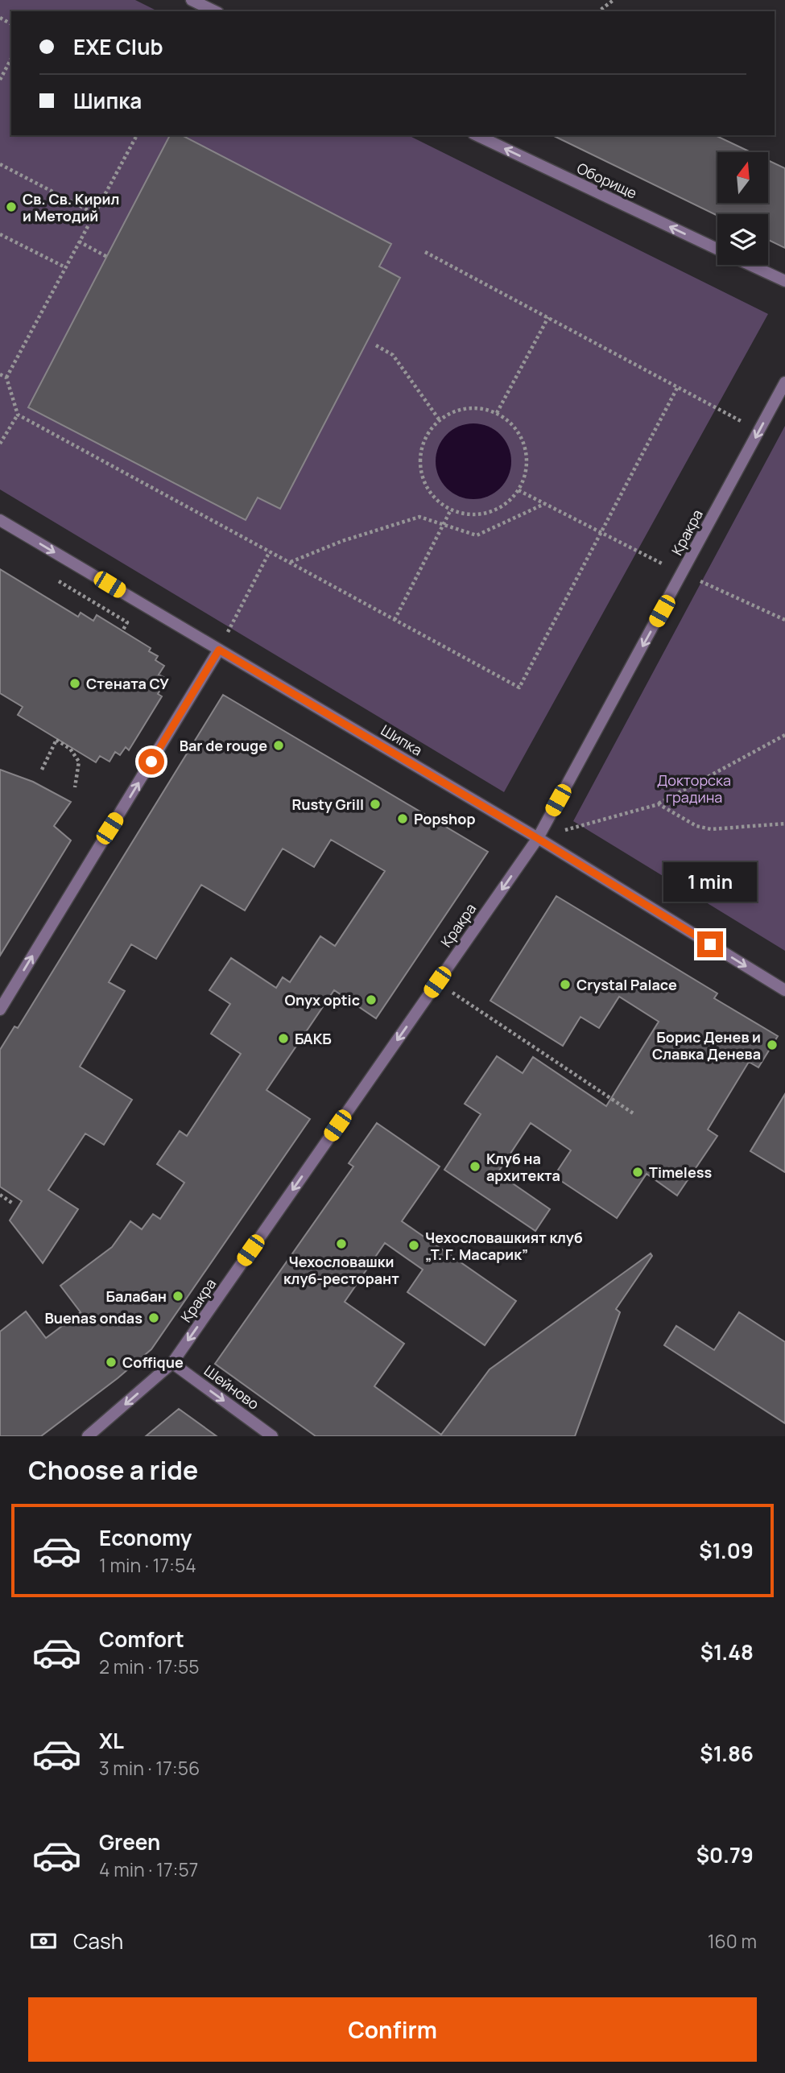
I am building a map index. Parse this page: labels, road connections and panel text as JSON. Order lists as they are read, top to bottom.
{
  "streets": {
    "street": [
      "Оборище",
      "Кракра",
      "Шипка",
      "Шейново"
    ]
  },
  "crossings": [
    ["Кракра", "Шипка"],
    ["Кракра", "Шейново"]
  ],
  "one_way": [
    "Оборище",
    "Кракра",
    "Шипка",
    "Шейново"
  ],
  "parks": ["Докторска градина"],
  "places": [
    "Св. Св. Кирил и Методий",
    "Стената СУ",
    "Bar de rouge",
    "Rusty Grill",
    "Popshop",
    "Crystal Palace",
    "Onyx optic",
    "БАКБ",
    "Борис Денев и Славка Денева",
    "Клуб на архитекта",
    "Timeless",
    "Чехословашки клуб-ресторант",
    "Чехословашкият клуб „Т. Г. Масарик”",
    "Балабан",
    "Buenas ondas",
    "Coffique"
  ],
  "north": "top",
  "page": {
    "banner": ["EXE Club", "Шипка"],
    "bubble": "1 min",
    "heading": "Choose a ride",
    "list": [
      {
        "name": "Economy",
        "note": "1 min · 17:54",
        "value": "$1.09"
      },
      {
        "name": "Comfort",
        "note": "2 min · 17:55",
        "value": "$1.48"
      },
      {
        "name": "XL",
        "note": "3 min · 17:56",
        "value": "$1.86"
      },
      {
        "name": "Green",
        "note": "4 min · 17:57",
        "value": "$0.79"
      }
    ],
    "pay": ["Cash", "160 m"],
    "buttons": "Confirm"
  }
}
